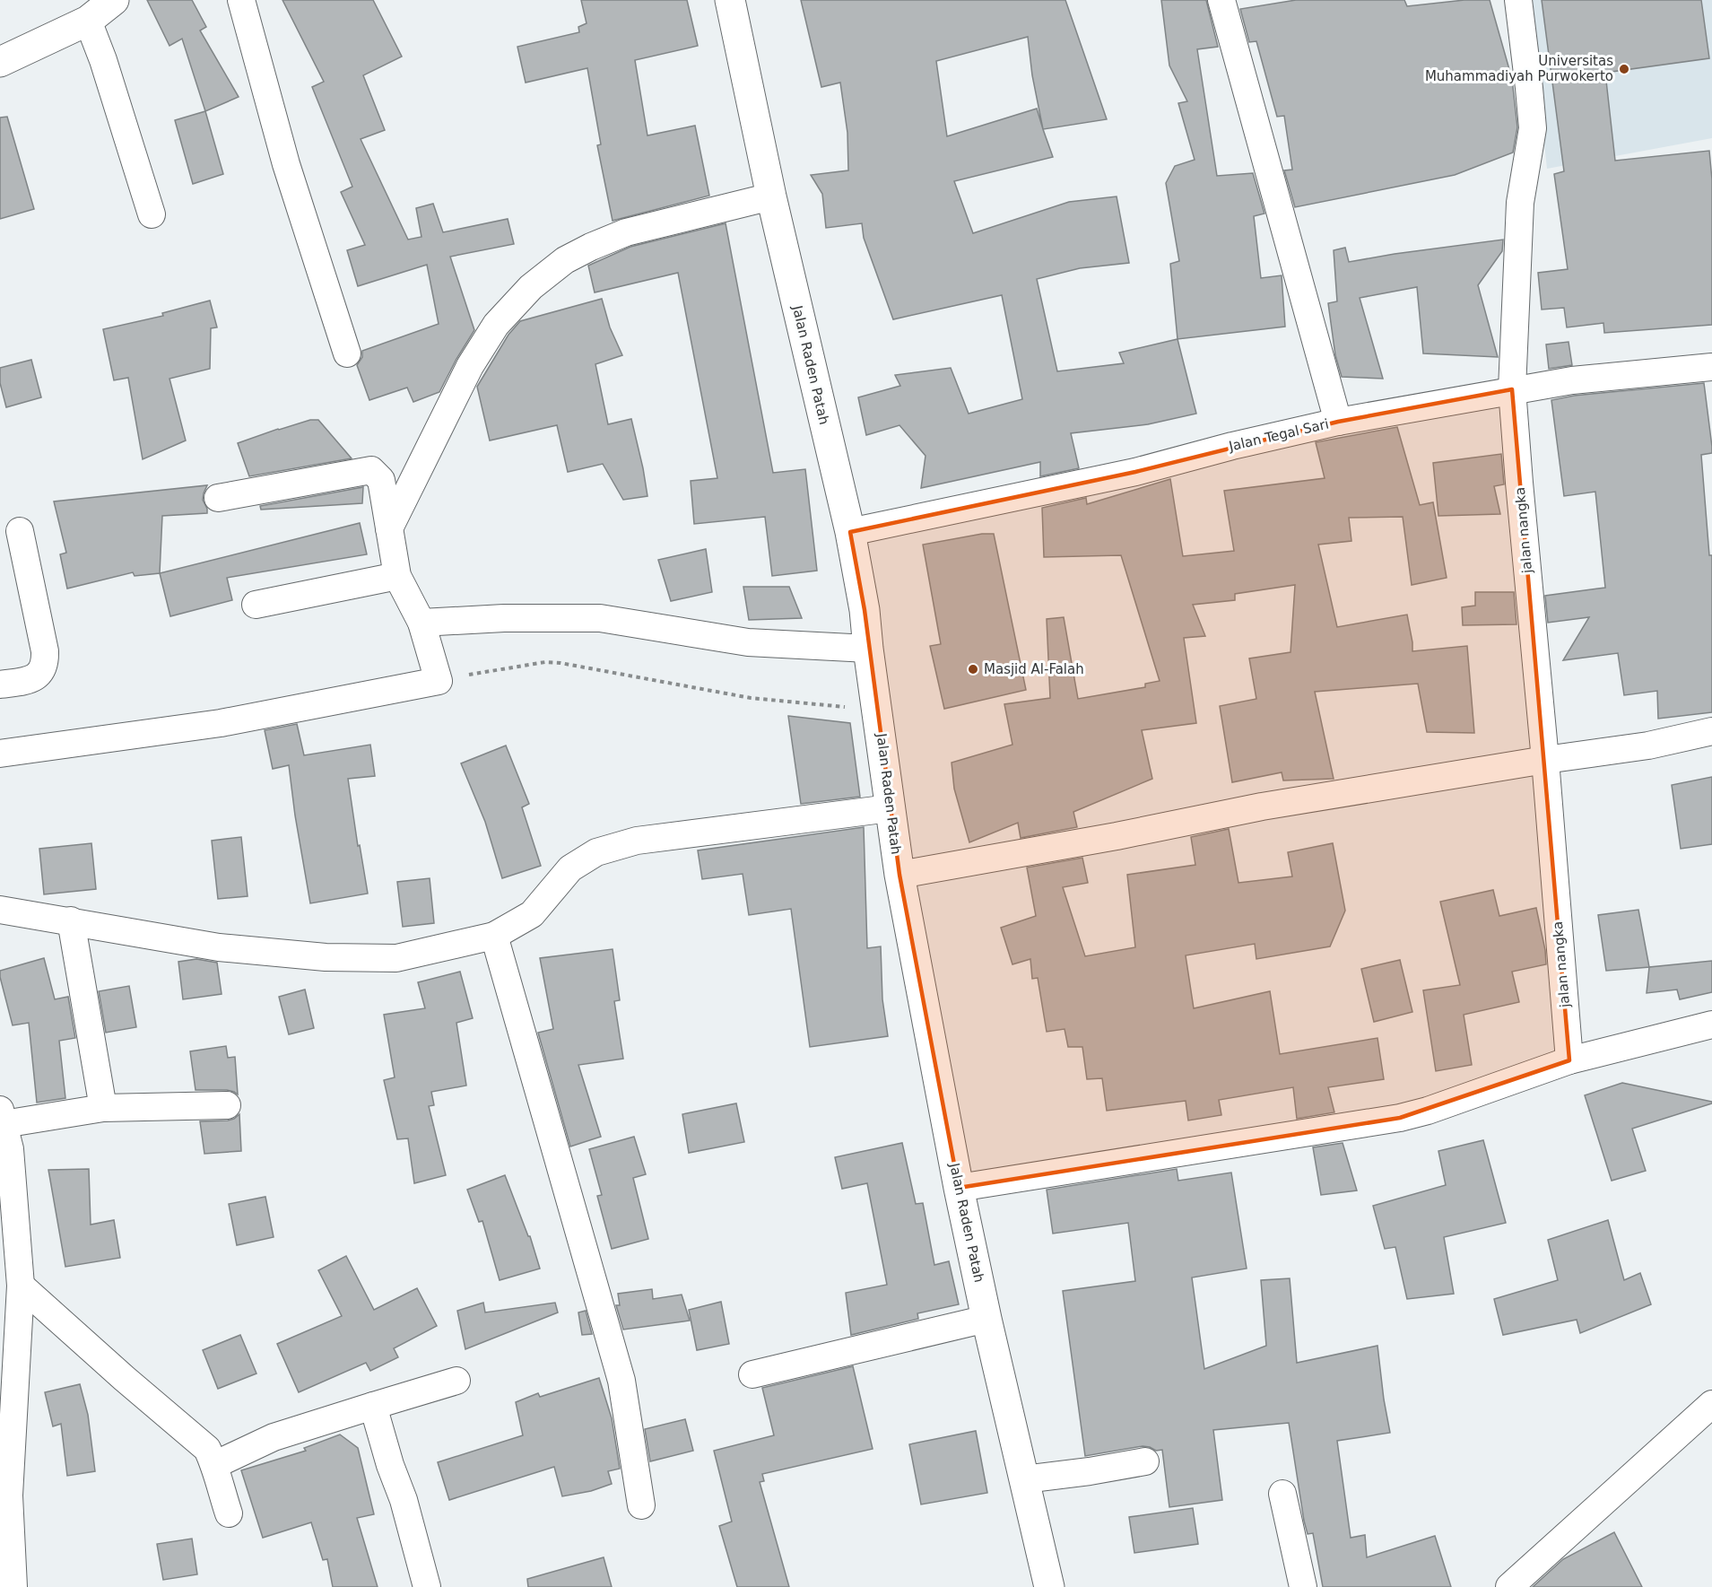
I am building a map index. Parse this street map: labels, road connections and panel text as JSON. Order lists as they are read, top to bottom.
{
  "streets": {
    "main road": ["Jalan Raden Patah"],
    "street": ["Jalan Tegal Sari", "jalan nangka"]
  },
  "crossings": [
    ["Jalan Raden Patah", "Jalan Tegal Sari"],
    ["Jalan Tegal Sari", "jalan nangka"]
  ],
  "places": ["Universitas Muhammadiyah Purwokerto", "Masjid Al-Falah"]
}
